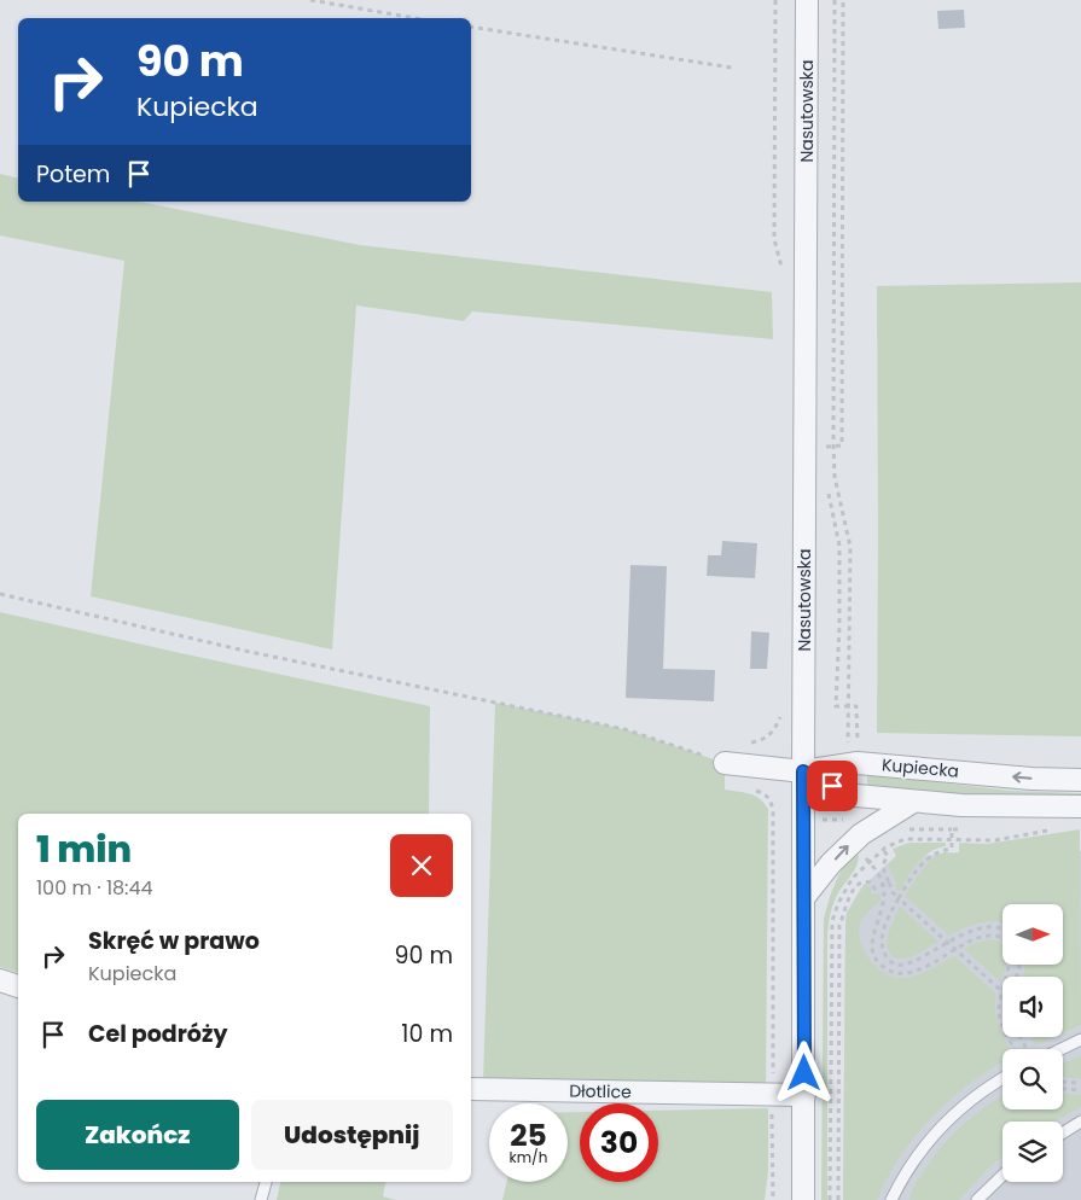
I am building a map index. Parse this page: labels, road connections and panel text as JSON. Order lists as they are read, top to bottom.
{
  "streets": {
    "street": ["Nasutowska", "Kupiecka", "Dłotlice"]
  },
  "crossings": [
    ["Nasutowska", "Kupiecka"],
    ["Nasutowska", "Dłotlice"]
  ],
  "north": "right",
  "page": {
    "turn": ["90 m", "Kupiecka"],
    "then": "Potem",
    "heading": ["1 min", "100 m · 18:44"],
    "list": [
      {
        "name": "Skręć w prawo",
        "note": "Kupiecka",
        "value": "90 m"
      },
      {
        "name": "Cel podróży",
        "value": "10 m"
      }
    ],
    "buttons": ["Zakończ", "Udostępnij"],
    "speed": "25 km/h",
    "limit": "30"
  }
}
